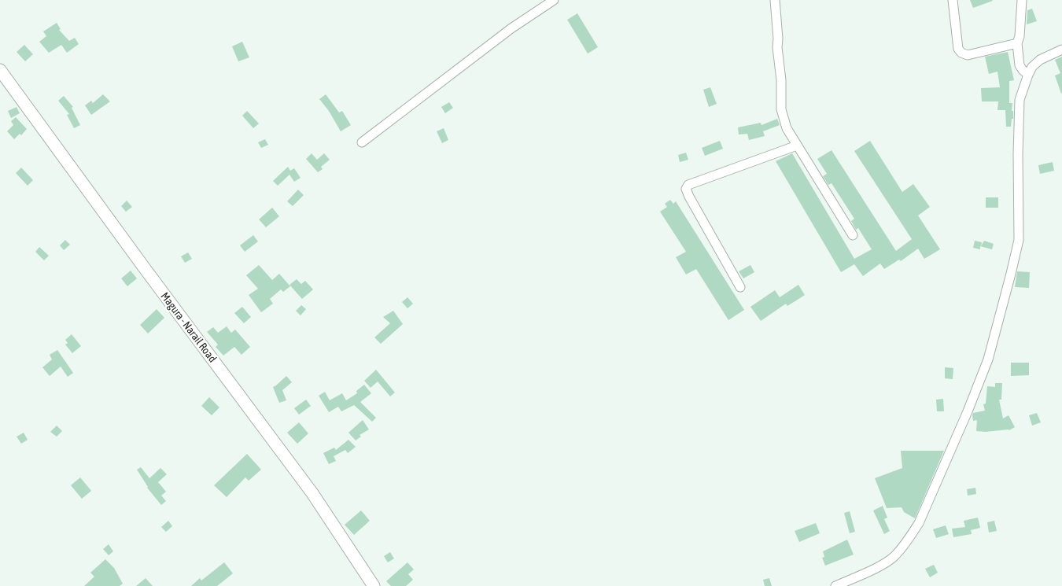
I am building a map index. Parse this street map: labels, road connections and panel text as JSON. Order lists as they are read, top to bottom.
{
  "streets": {
    "main road": ["Magura - Narail Road"]
  }
}
